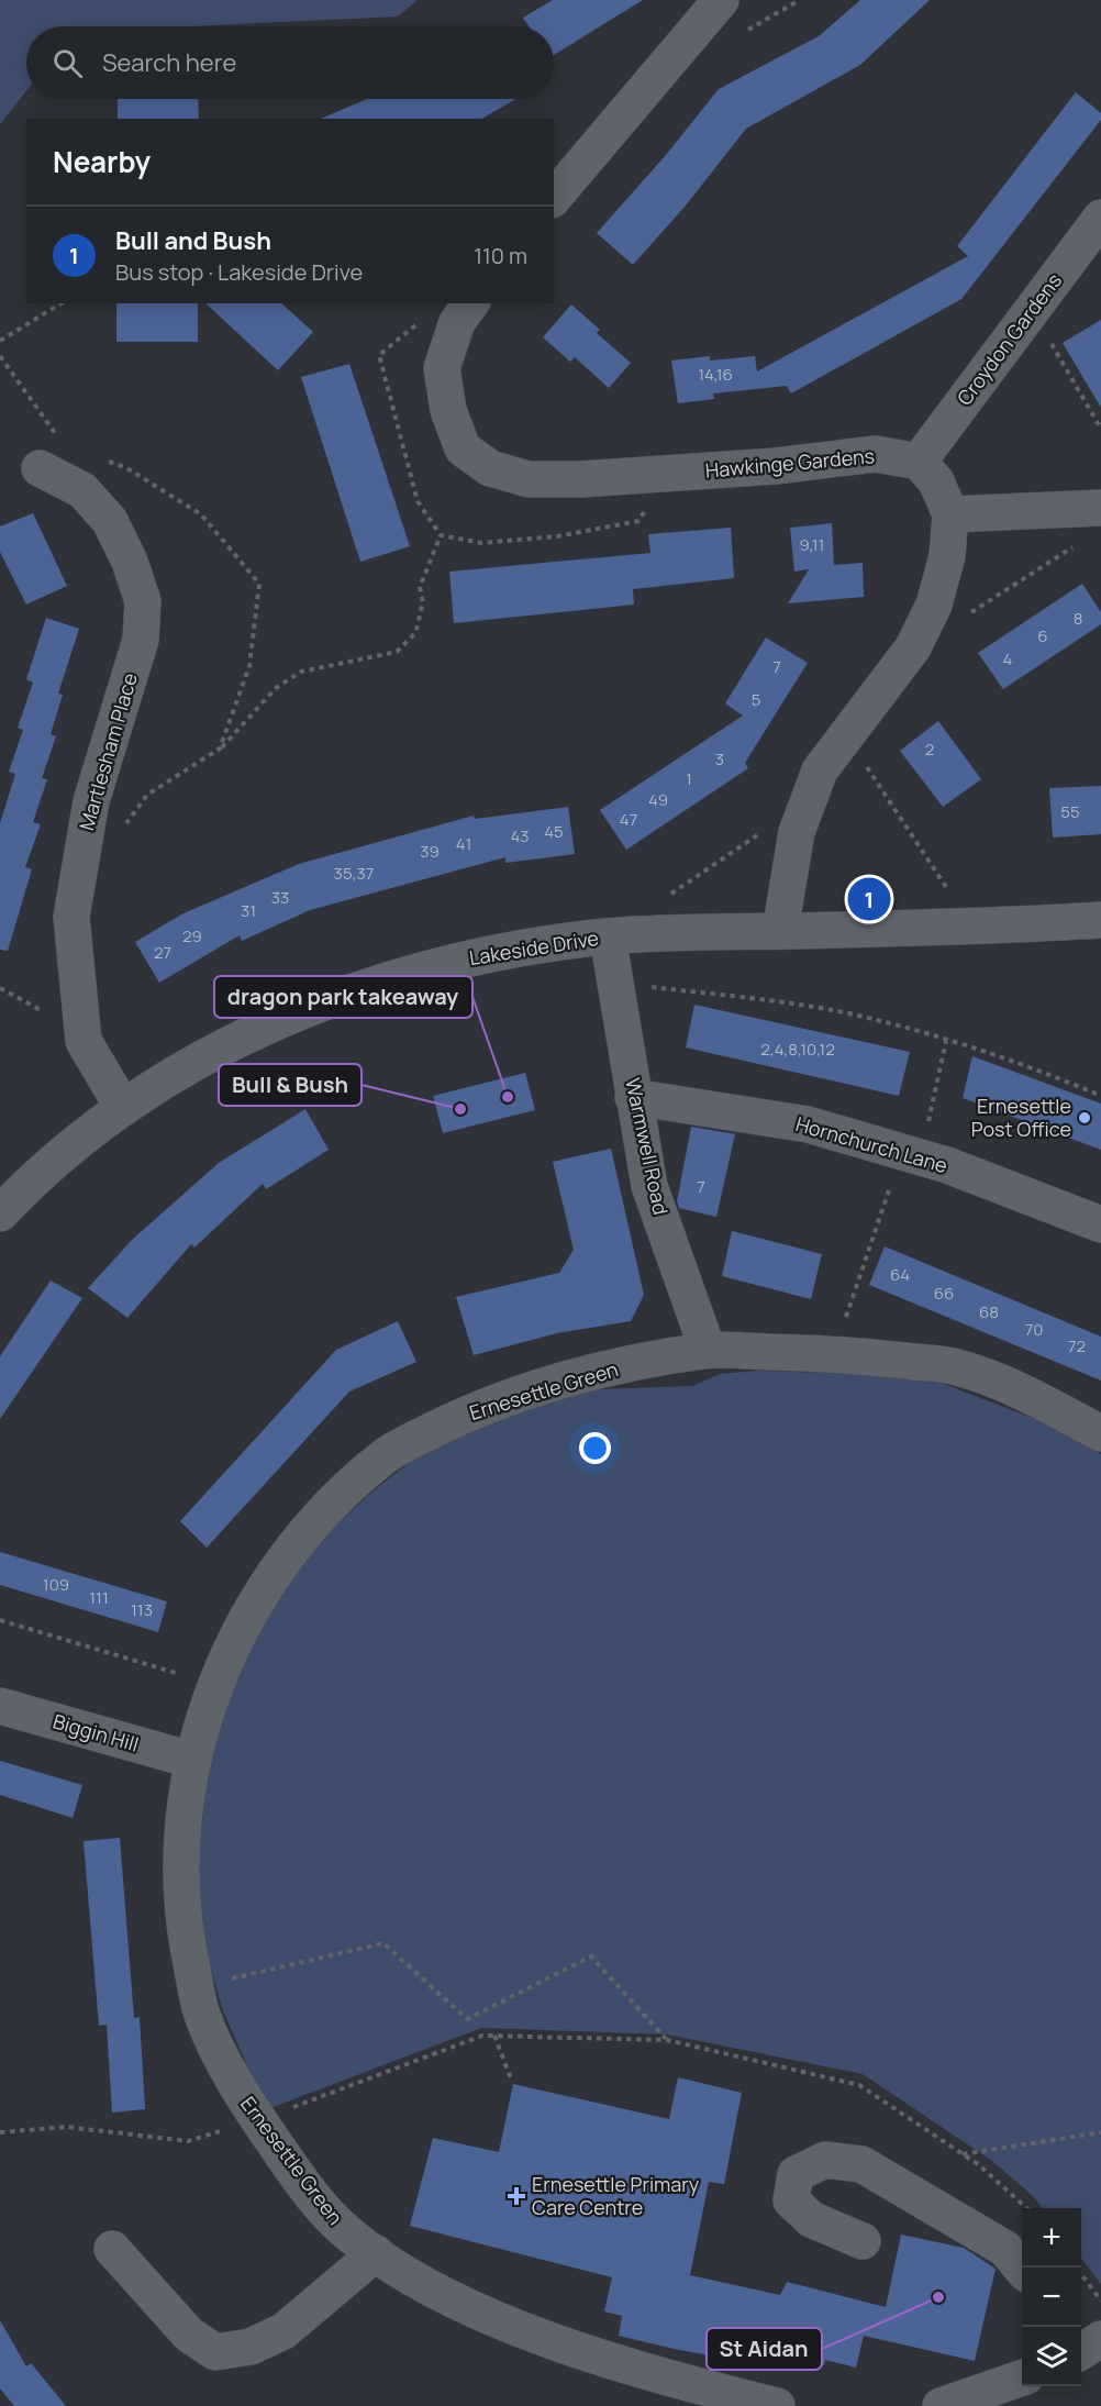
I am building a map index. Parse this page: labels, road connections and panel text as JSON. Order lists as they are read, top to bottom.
{
  "streets": {
    "street": [
      "Croydon Gardens",
      "Hawkinge Gardens",
      "Martlesham Place",
      "Lakeside Drive",
      "Hornchurch Lane",
      "Warmwell Road",
      "Ernesettle Green",
      "Biggin Hill"
    ]
  },
  "crossings": [
    ["Croydon Gardens", "Hawkinge Gardens"],
    ["Martlesham Place", "Lakeside Drive"],
    ["Lakeside Drive", "Warmwell Road"],
    ["Hornchurch Lane", "Warmwell Road"],
    ["Warmwell Road", "Ernesettle Green"],
    ["Ernesettle Green", "Biggin Hill"]
  ],
  "places": {
    "other": [
      "dragon park takeaway",
      "Bull & Bush",
      "Ernesettle Post Office",
      "St Aidan"
    ],
    "health": ["Ernesettle Primary Care Centre"]
  },
  "house_numbers": [
    "14,16",
    "9,11",
    "8",
    "6",
    "4",
    "7",
    "5",
    "2",
    "3",
    "1",
    "49",
    "55",
    "47",
    "45",
    "43",
    "41",
    "39",
    "35,37",
    "33",
    "31",
    "29",
    "27",
    "2,4,8,10,12",
    "7",
    "64",
    "66",
    "68",
    "70",
    "72",
    "109",
    "111",
    "113"
  ],
  "page": {
    "search": "Search here",
    "heading": "Nearby",
    "list": [
      {
        "mark": "1",
        "name": "Bull and Bush",
        "note": "Bus stop · Lakeside Drive",
        "value": "110 m"
      }
    ],
    "pins": "1",
    "map_buttons": ["+", "−"]
  }
}
